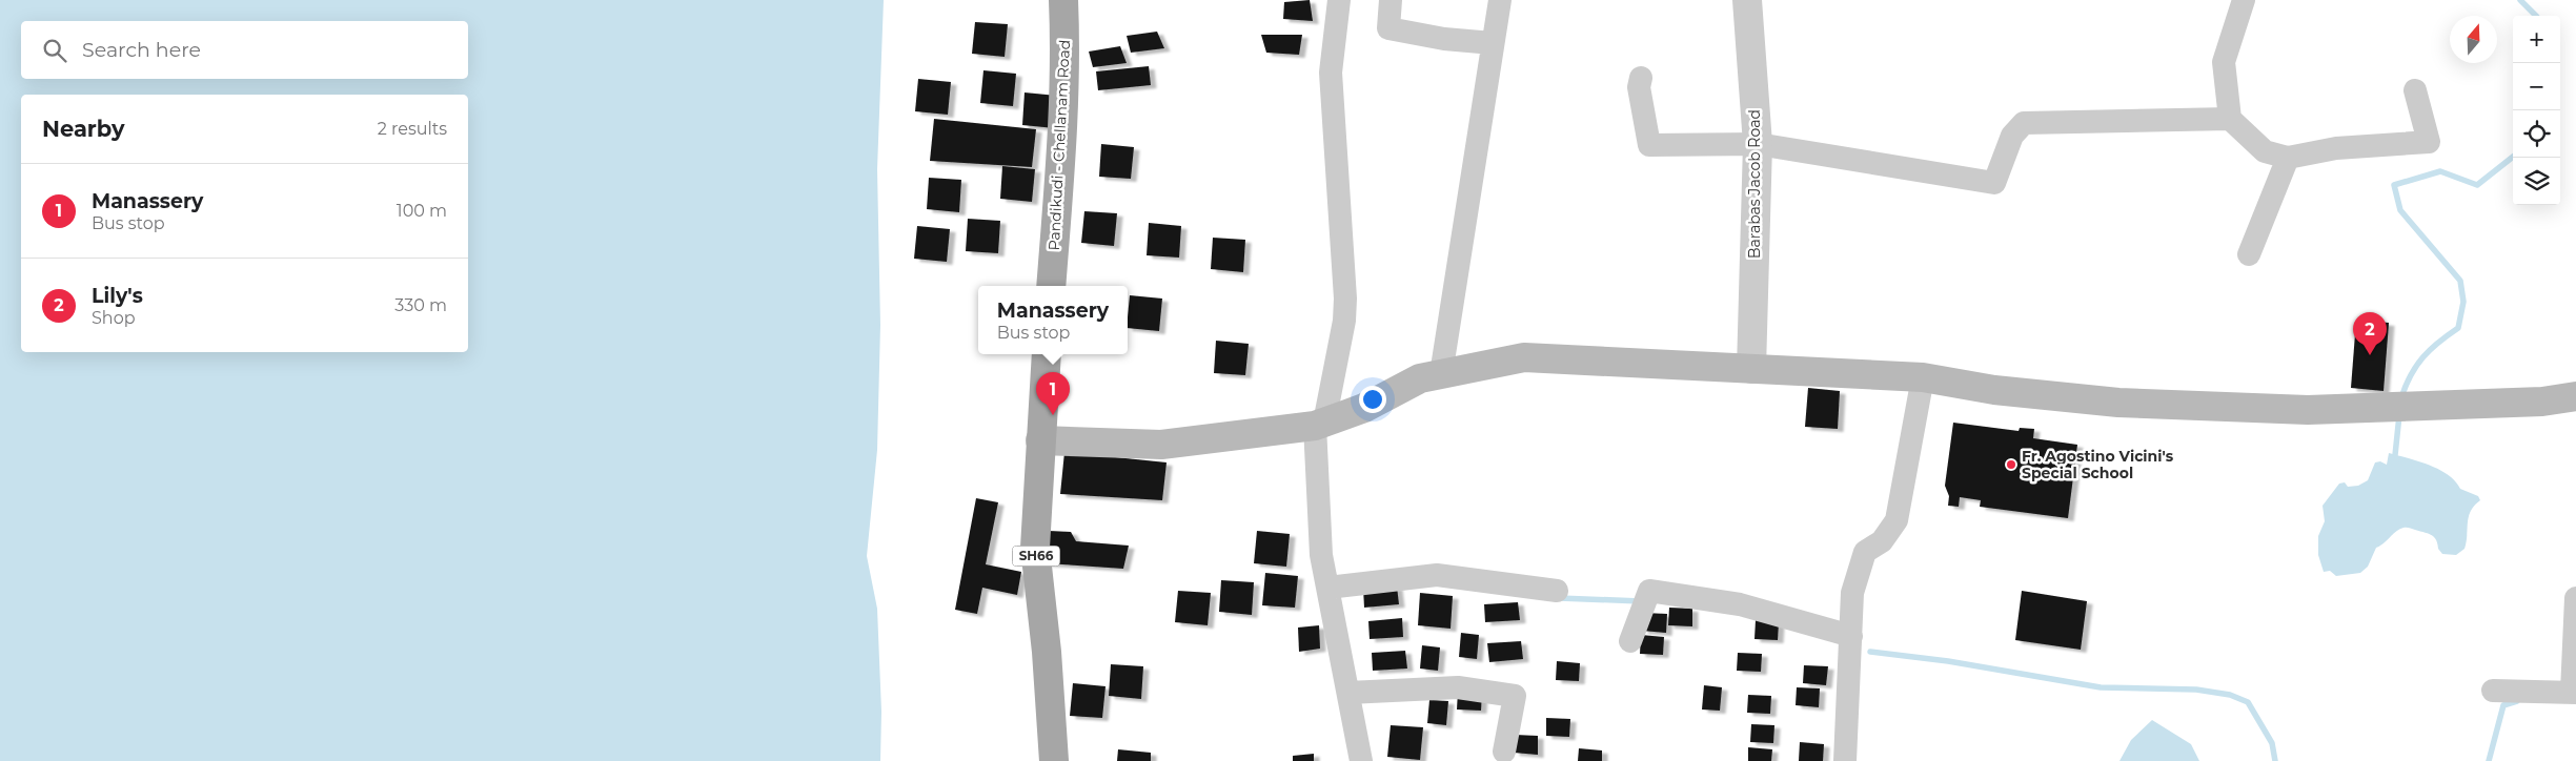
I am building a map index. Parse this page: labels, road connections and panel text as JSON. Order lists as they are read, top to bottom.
{
  "streets": {
    "main road": ["Pandikudi - Chellanam Road", "SH66"],
    "street": ["Barabas Jacob Road"]
  },
  "places": ["Fr. Agostino Vicini's Special School"],
  "north": "top",
  "page": {
    "map_buttons": ["+", "−"],
    "search": "Search here",
    "heading": ["Nearby", "2 results"],
    "list": [
      {
        "mark": "1",
        "name": "Manassery",
        "note": "Bus stop",
        "value": "100 m"
      },
      {
        "mark": "2",
        "name": "Lily's",
        "note": "Shop",
        "value": "330 m"
      }
    ],
    "popup": ["Manassery", "Bus stop"],
    "pins": ["2", "1"]
  }
}
